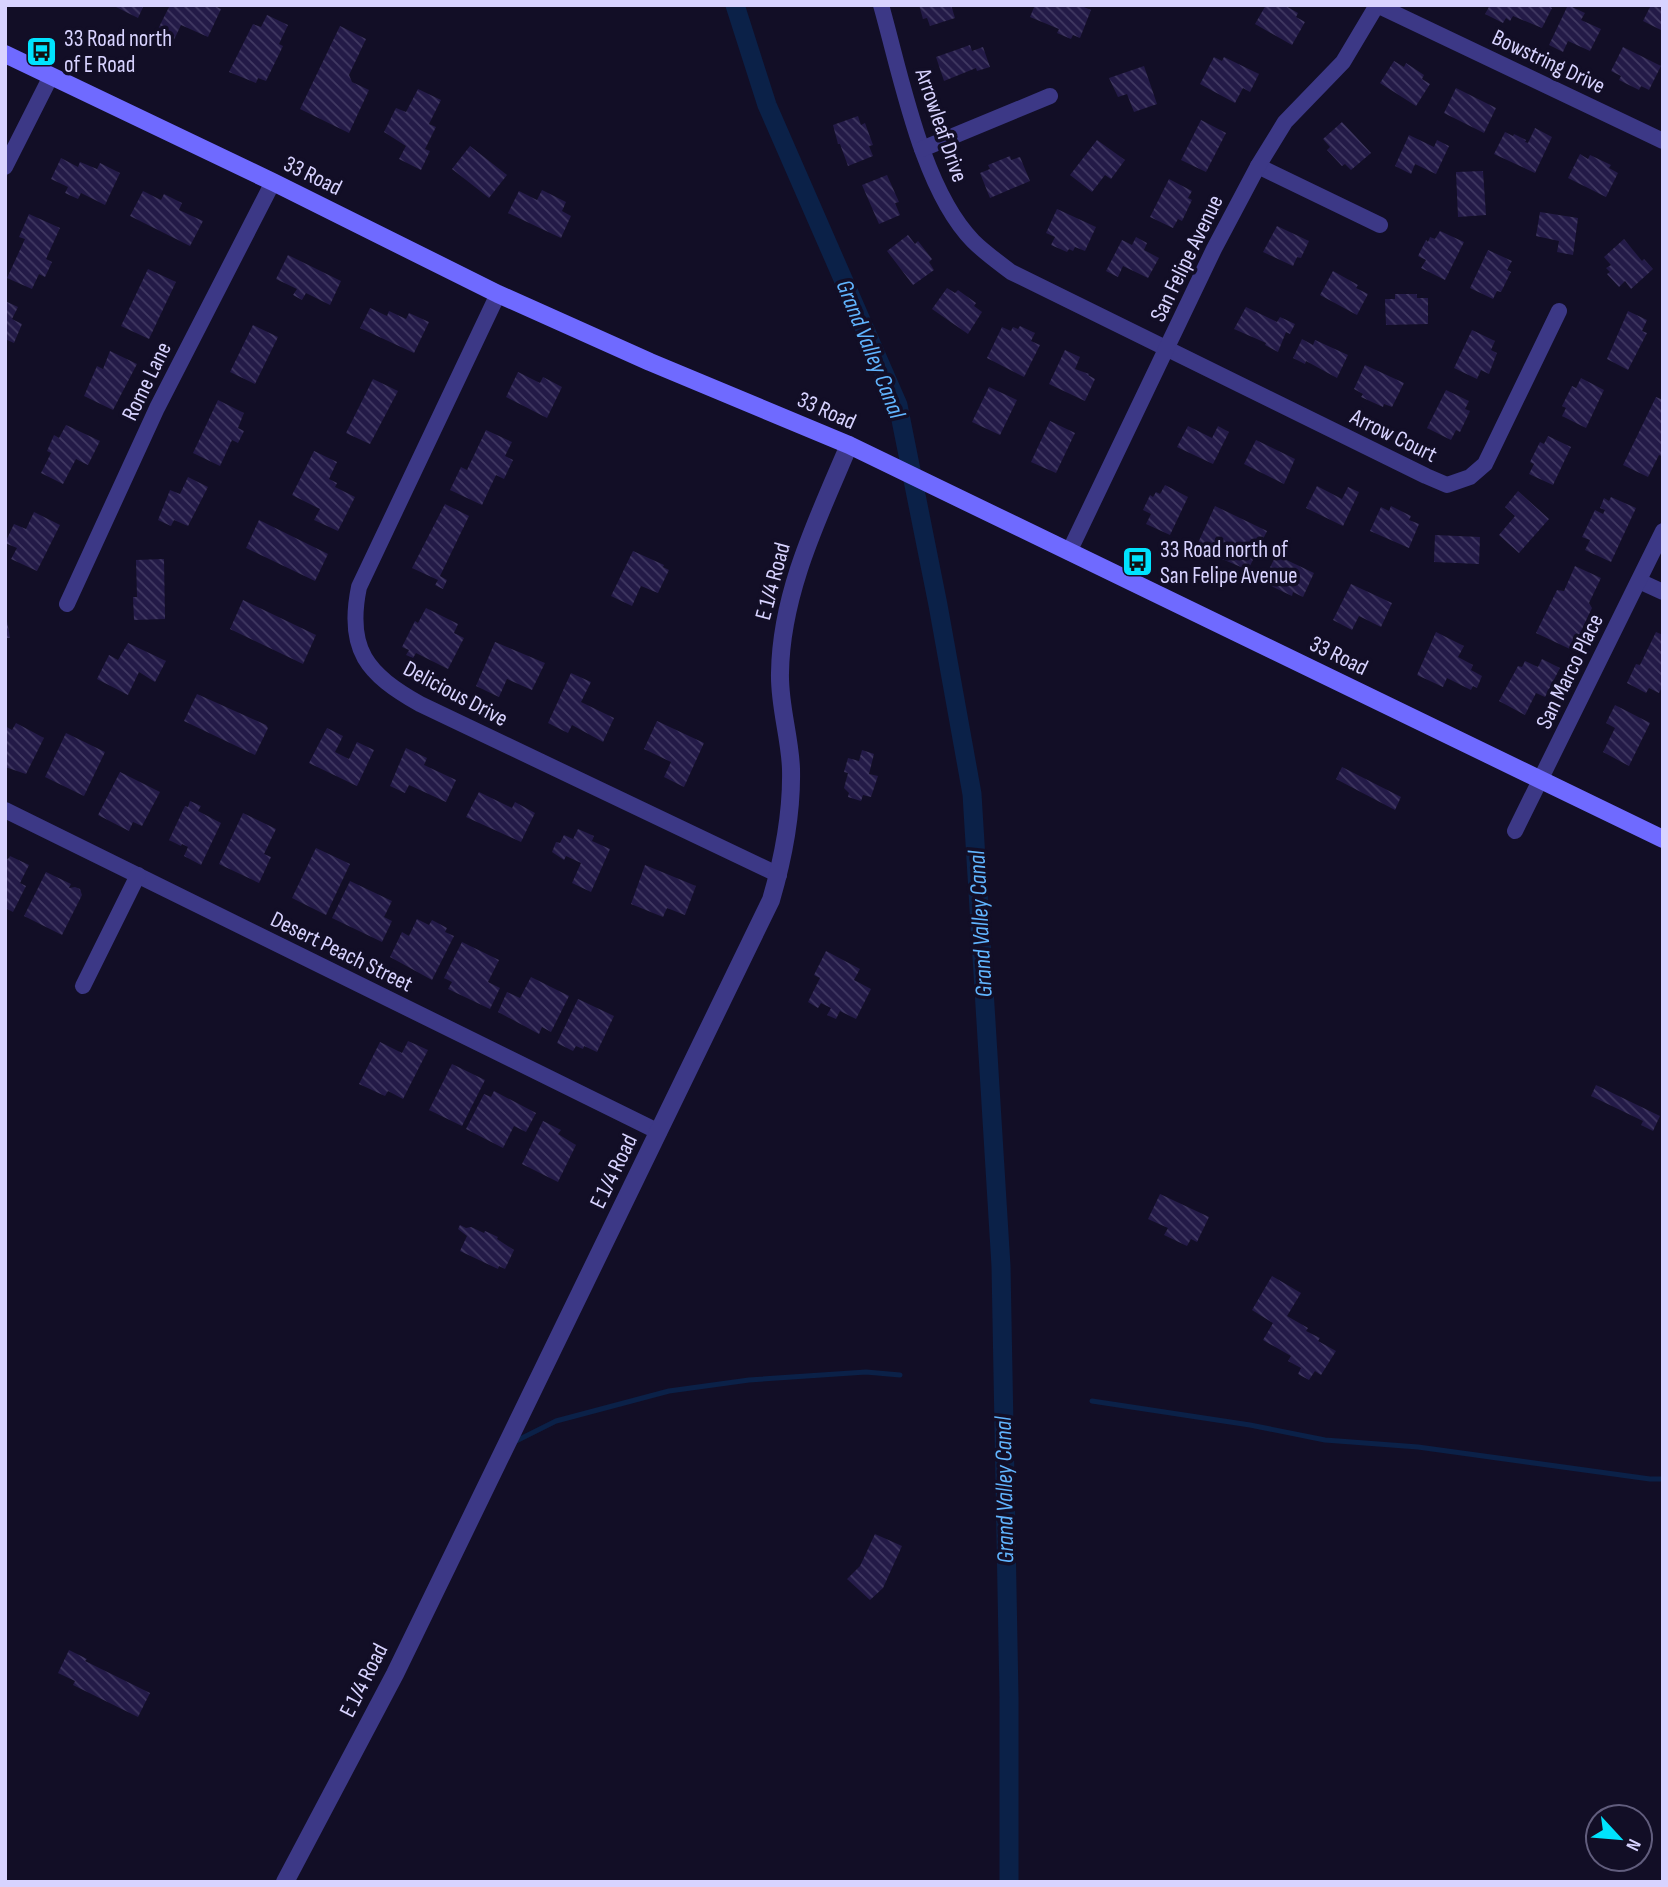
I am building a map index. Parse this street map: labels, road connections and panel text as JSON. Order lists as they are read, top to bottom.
{
  "streets": {
    "main road": ["33 Road"],
    "street": [
      "Bowstring Drive",
      "Arrowleaf Drive",
      "San Felipe Avenue",
      "Rome Lane",
      "Arrow Court",
      "E 1/4 Road",
      "San Marco Place",
      "Delicious Drive",
      "Desert Peach Street"
    ]
  },
  "crossings": [
    ["Bowstring Drive", "San Felipe Avenue"],
    ["Arrowleaf Drive", "San Felipe Avenue"],
    ["Arrowleaf Drive", "Arrow Court"],
    ["33 Road", "San Felipe Avenue"],
    ["33 Road", "Rome Lane"],
    ["33 Road", "E 1/4 Road"],
    ["33 Road", "San Marco Place"],
    ["33 Road", "Delicious Drive"],
    ["San Felipe Avenue", "Arrow Court"],
    ["E 1/4 Road", "Delicious Drive"],
    ["E 1/4 Road", "Desert Peach Street"]
  ],
  "water": ["Grand Valley Canal"],
  "places": {
    "bus stop": ["33 Road north of E Road", "33 Road north of San Felipe Avenue"]
  },
  "north": "bottom right"
}
